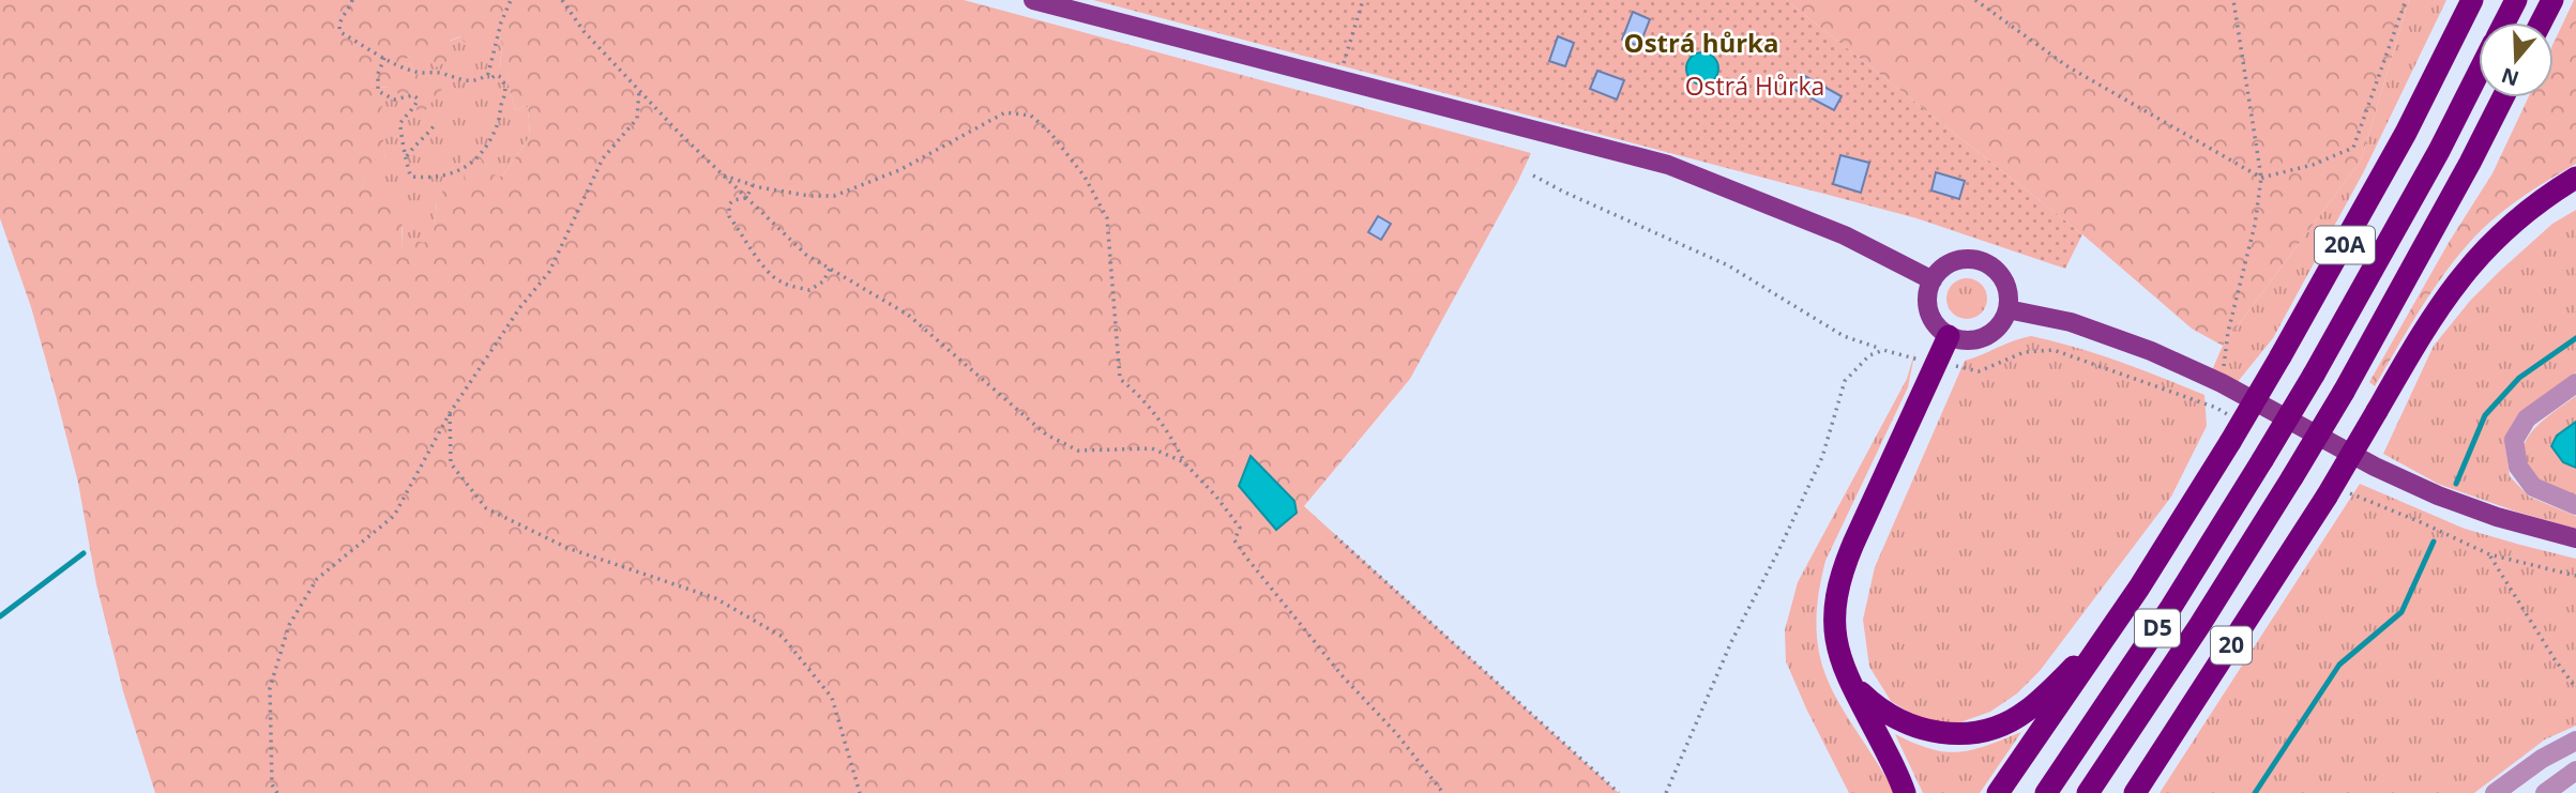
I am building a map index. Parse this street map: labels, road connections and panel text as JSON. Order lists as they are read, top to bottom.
{
  "streets": {
    "highway": ["20A", "D5", "20"]
  },
  "districts": ["Ostrá hůrka"],
  "parks": ["Ostrá Hůrka"],
  "north": "bottom"
}
